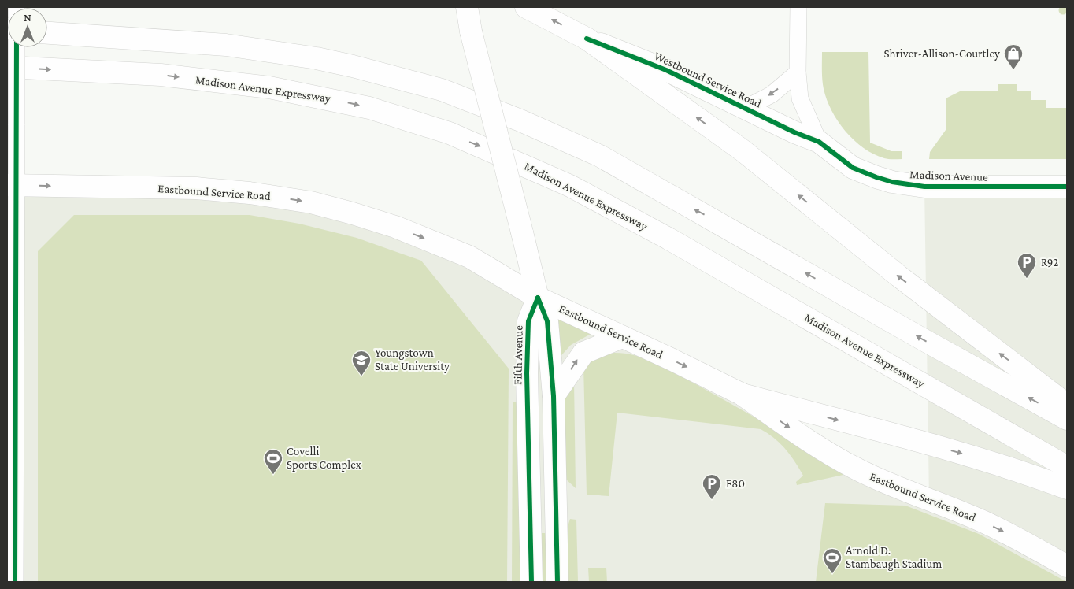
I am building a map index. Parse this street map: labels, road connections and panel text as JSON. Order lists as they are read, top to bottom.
{
  "streets": {
    "main road": [
      "Westbound Service Road",
      "Madison Avenue Expressway",
      "Madison Avenue",
      "Eastbound Service Road",
      "Fifth Avenue"
    ]
  },
  "crossings": [
    ["Westbound Service Road", "Madison Avenue"],
    ["Eastbound Service Road", "Fifth Avenue"]
  ],
  "places": {
    "shop": ["Shriver-Allison-Courtley"],
    "parking": ["R92", "F80"],
    "school or university": ["Youngstown State University"],
    "sports": ["Covelli Sports Complex", "Arnold D. Stambaugh Stadium"]
  },
  "north": "top"
}
